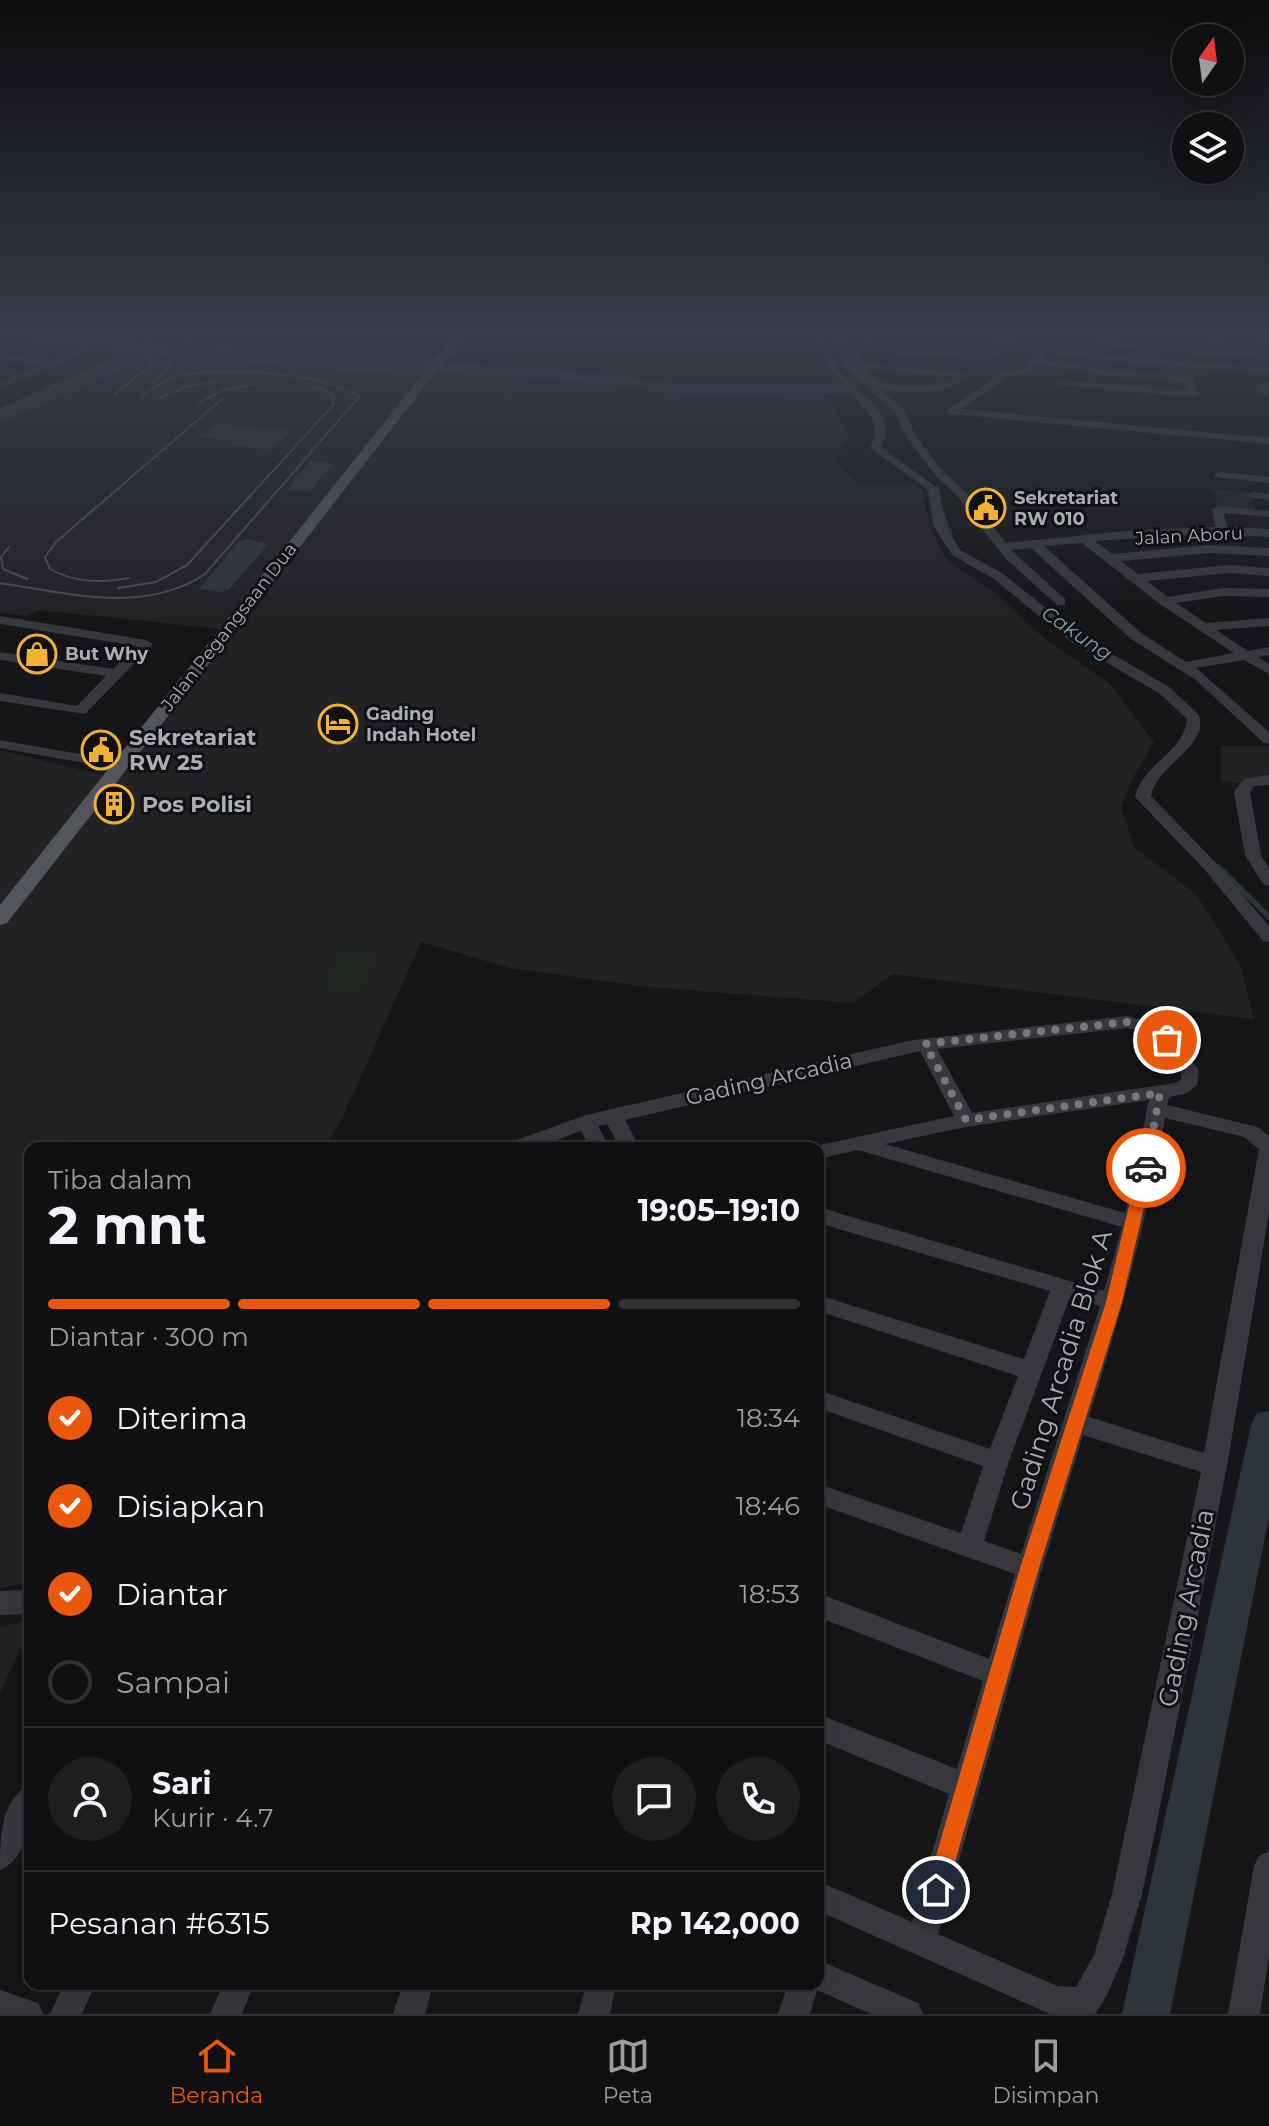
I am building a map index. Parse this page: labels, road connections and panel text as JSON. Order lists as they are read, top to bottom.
{
  "streets": {
    "main road": ["Jalan Pegangsaan Dua"],
    "street": ["Jalan Aboru", "Gading Arcadia", "Gading Arcadia Blok A"]
  },
  "crossings": [
    ["Gading Arcadia", "Gading Arcadia Blok A"]
  ],
  "water": ["Cakung"],
  "places": {
    "public building": ["Sekretariat RW 010", "Sekretariat RW 25"],
    "shop": ["But Why"],
    "hotel": ["Gading Indah Hotel"],
    "building": ["Pos Polisi"]
  },
  "north": "top",
  "page": {
    "heading": ["2 mnt", "Tiba dalam", "19:05–19:10"],
    "panel": [
      "Sari",
      "Kurir · 4.7",
      "Pesanan #6315",
      "Rp 142,000"
    ],
    "bar": "Diantar · 300 m",
    "list": [
      ["Diterima", "18:34"],
      ["Disiapkan", "18:46"],
      ["Diantar", "18:53"],
      "Sampai"
    ],
    "tabs": ["Beranda", "Peta", "Disimpan"]
  }
}
